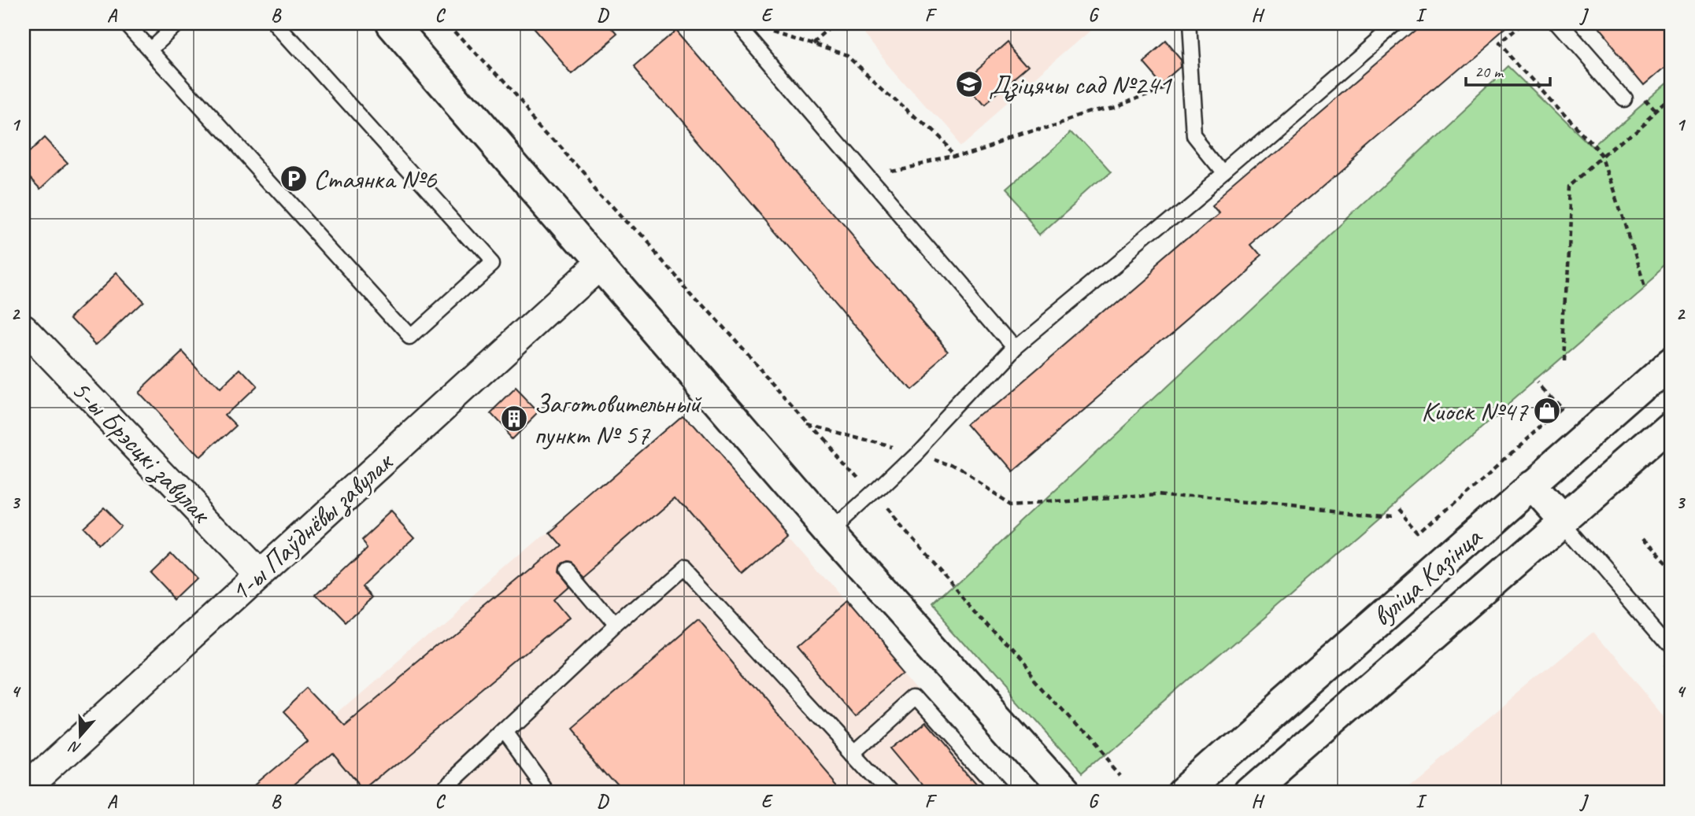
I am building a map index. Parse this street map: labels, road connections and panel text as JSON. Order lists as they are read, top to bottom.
{
  "streets": {
    "main road": ["вуліца Казінца"],
    "street": ["5-ы Брэсцкі завулак", "1-ы Паўднёвы завулак"]
  },
  "crossings": [
    ["5-ы Брэсцкі завулак", "1-ы Паўднёвы завулак"]
  ],
  "places": {
    "school or university": ["Дзіцячы сад №241"],
    "parking": ["Стаянка №6"],
    "shop": ["Киоск №47"],
    "building": ["Заготовительный пункт № 57"]
  },
  "scale_bar": "20 m",
  "north": "bottom",
  "grid": {
    "columns": [
      "A",
      "B",
      "C",
      "D",
      "E",
      "F",
      "G",
      "H",
      "I",
      "J"
    ],
    "rows": [
      "1",
      "2",
      "3",
      "4"
    ]
  }
}
